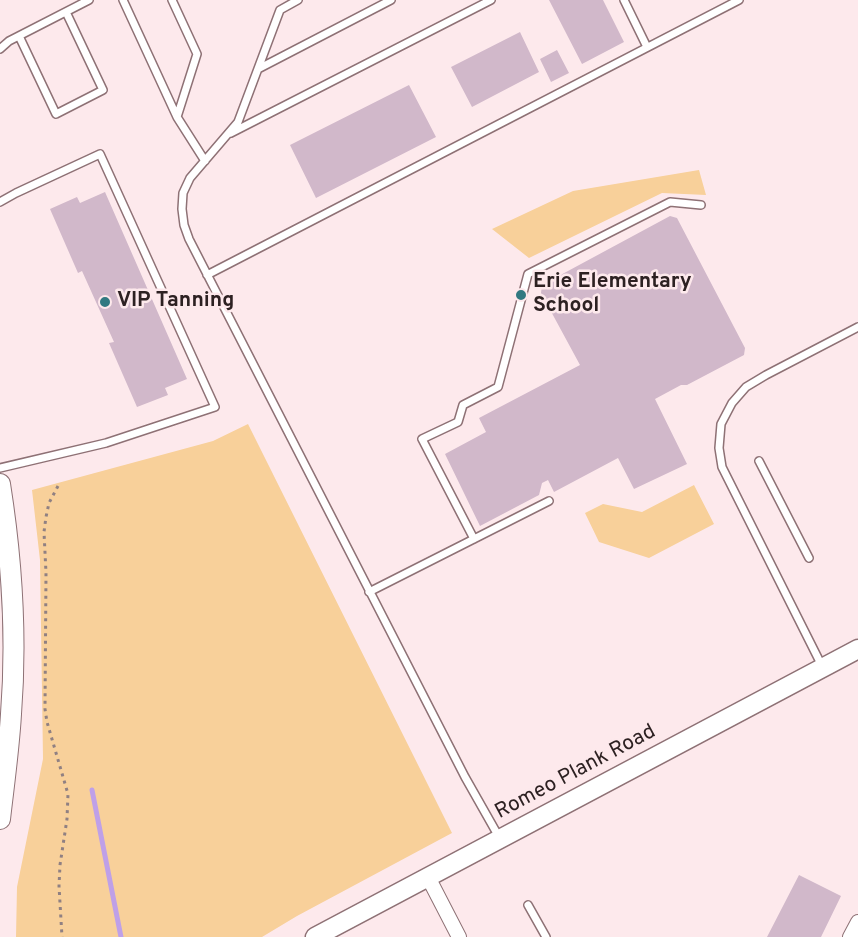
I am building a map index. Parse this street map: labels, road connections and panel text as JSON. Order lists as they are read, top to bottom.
{
  "streets": {
    "street": ["Romeo Plank Road"]
  },
  "places": ["Erie Elementary School", "VIP Tanning"]
}
